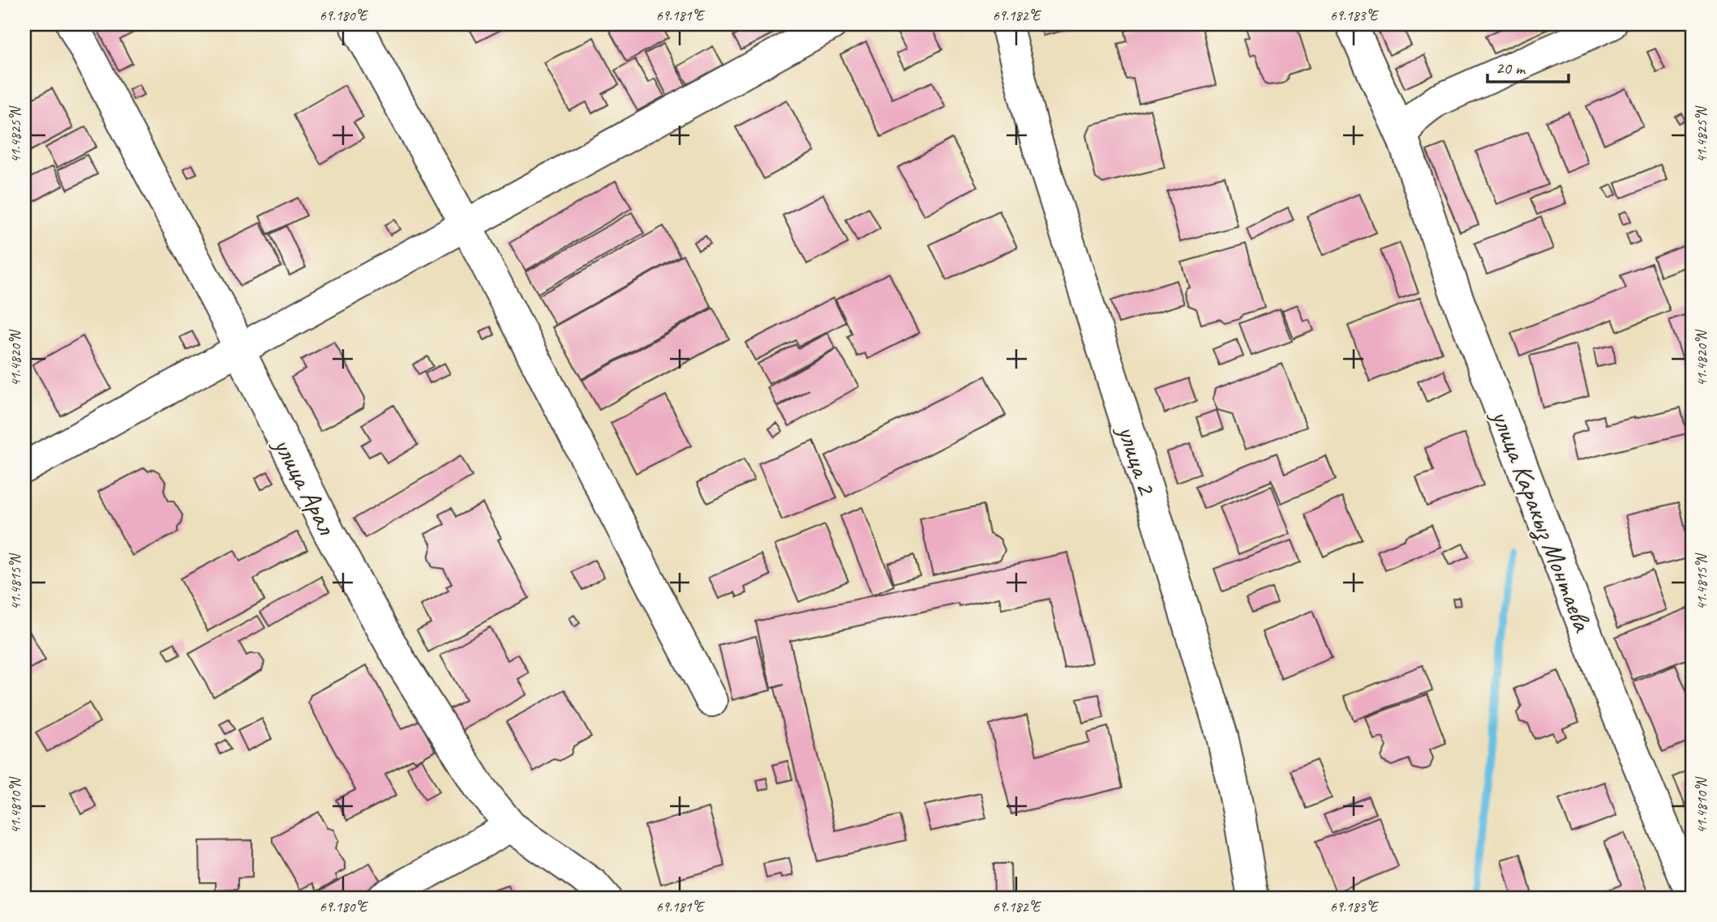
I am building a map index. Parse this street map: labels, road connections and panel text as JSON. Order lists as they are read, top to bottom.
{
  "streets": {
    "street": ["улица 2", "улица Арал", "улица Каракыз Монтаева"]
  },
  "scale_bar": "20 m",
  "coordinates": [
    "69.180°E",
    "69.181°E",
    "69.182°E",
    "69.183°E",
    "41.4825°N",
    "41.4820°N",
    "41.4815°N",
    "41.4810°N"
  ]
}
